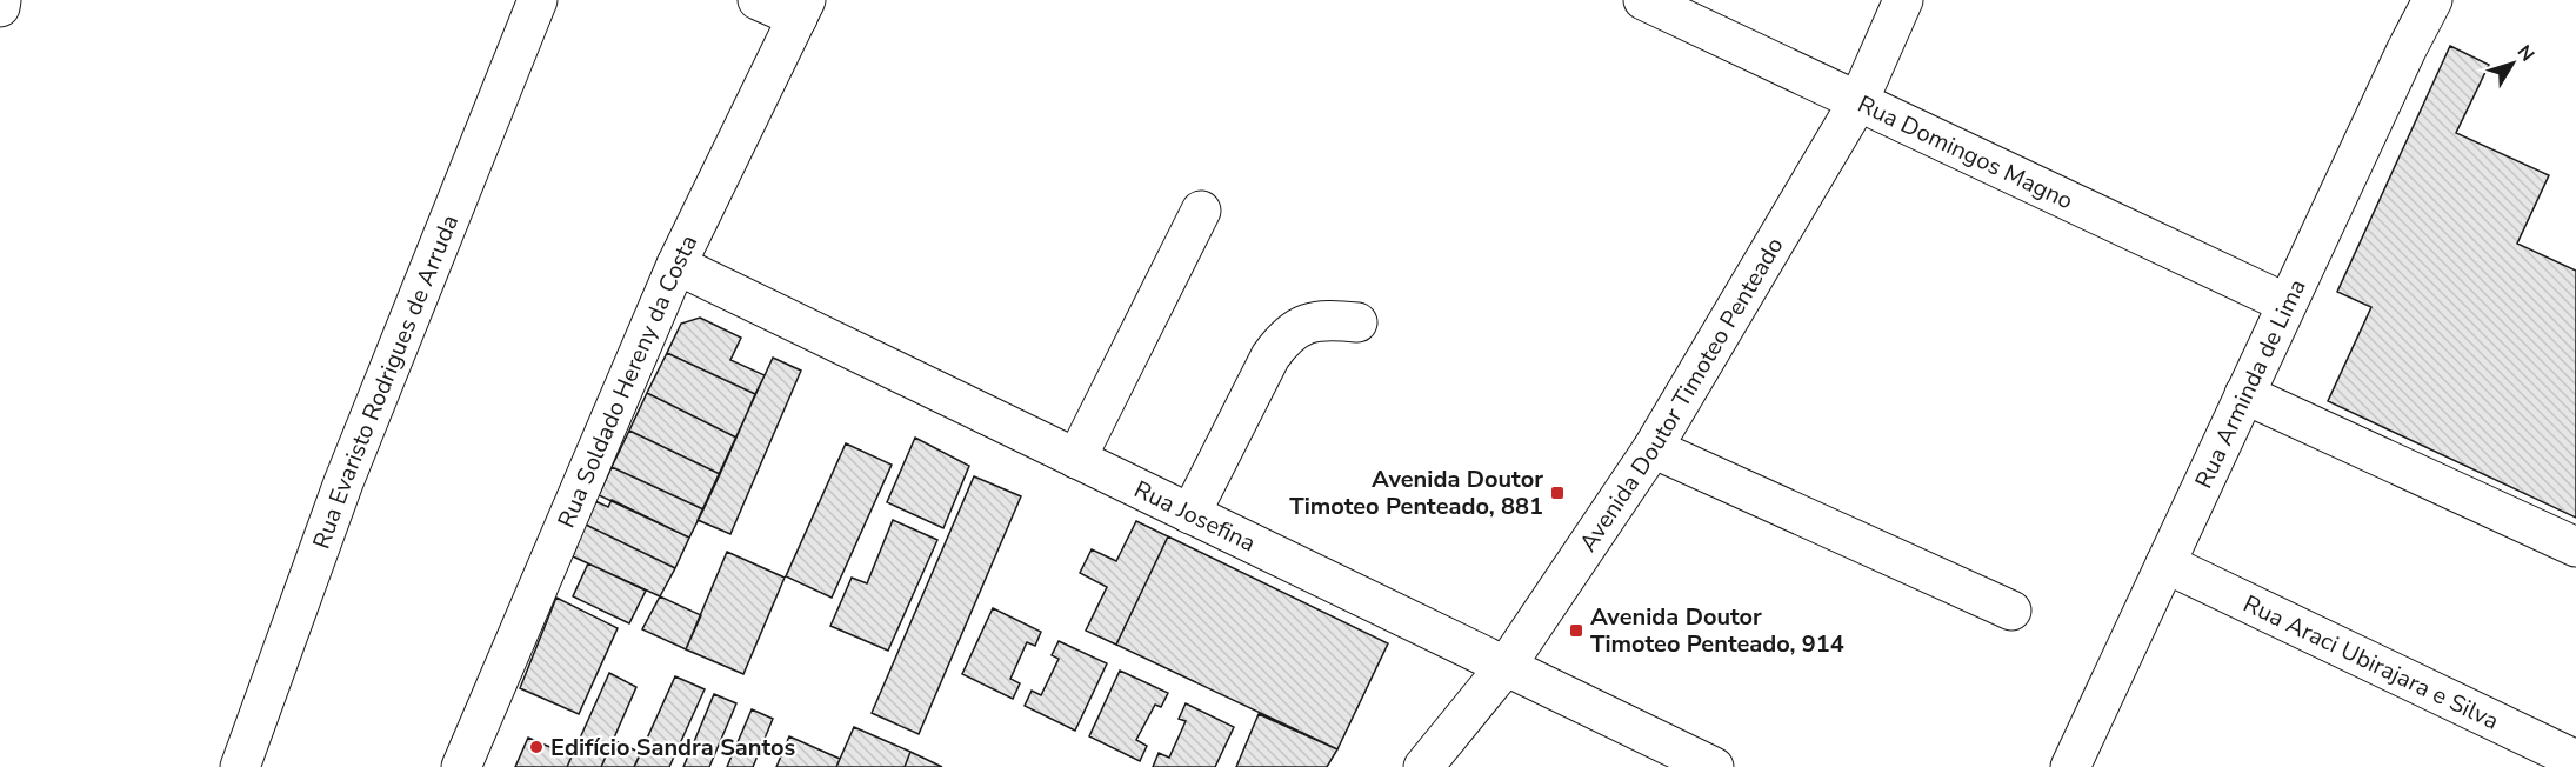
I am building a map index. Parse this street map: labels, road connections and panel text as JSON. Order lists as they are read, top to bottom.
{
  "streets": {
    "street": [
      "Rua Domingos Magno",
      "Rua Soldado Hereny da Costa",
      "Rua Evaristo Rodrigues de Arruda",
      "Rua Arminda de Lima",
      "Avenida Doutor Timoteo Penteado",
      "Rua Josefina",
      "Rua Araci Ubirajara e Silva"
    ]
  },
  "crossings": [
    ["Rua Domingos Magno", "Rua Arminda de Lima"],
    ["Rua Domingos Magno", "Avenida Doutor Timoteo Penteado"],
    ["Rua Soldado Hereny da Costa", "Rua Josefina"],
    ["Rua Arminda de Lima", "Rua Araci Ubirajara e Silva"],
    ["Avenida Doutor Timoteo Penteado", "Rua Josefina"]
  ],
  "places": {
    "transit": ["Avenida Doutor Timoteo Penteado, 881", "Avenida Doutor Timoteo Penteado, 914"],
    "other": ["Edifício Sandra Santos"]
  },
  "north": "top right"
}
